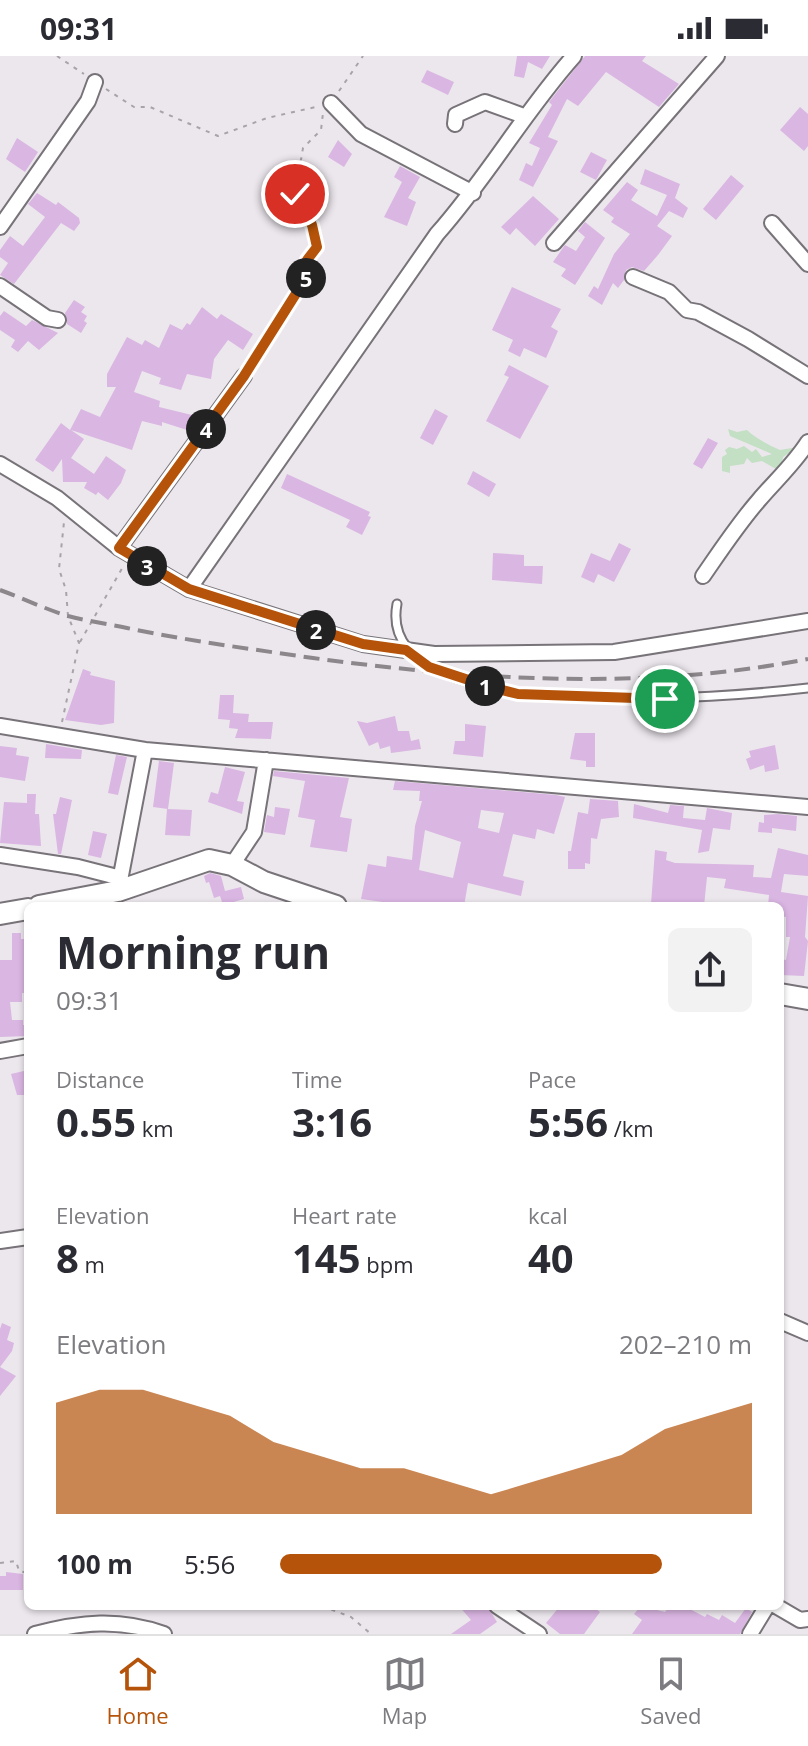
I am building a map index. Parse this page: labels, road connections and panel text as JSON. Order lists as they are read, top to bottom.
{
  "page": {
    "status": "09:31",
    "pins": [
      "5",
      "4",
      "3",
      "2",
      "1"
    ],
    "heading": ["Morning run", "09:31"],
    "stats": [
      ["Distance", "0.55 km"],
      ["Time", "3:16"],
      ["Pace", "5:56 /km"],
      ["Elevation", "8 m"],
      ["Heart rate", "145 bpm"],
      ["kcal", "40"]
    ],
    "chart": ["Elevation", "202–210 m"],
    "list": [
      {
        "name": "100 m",
        "note": "5:56"
      }
    ],
    "tabs": ["Home", "Map", "Saved"]
  }
}
